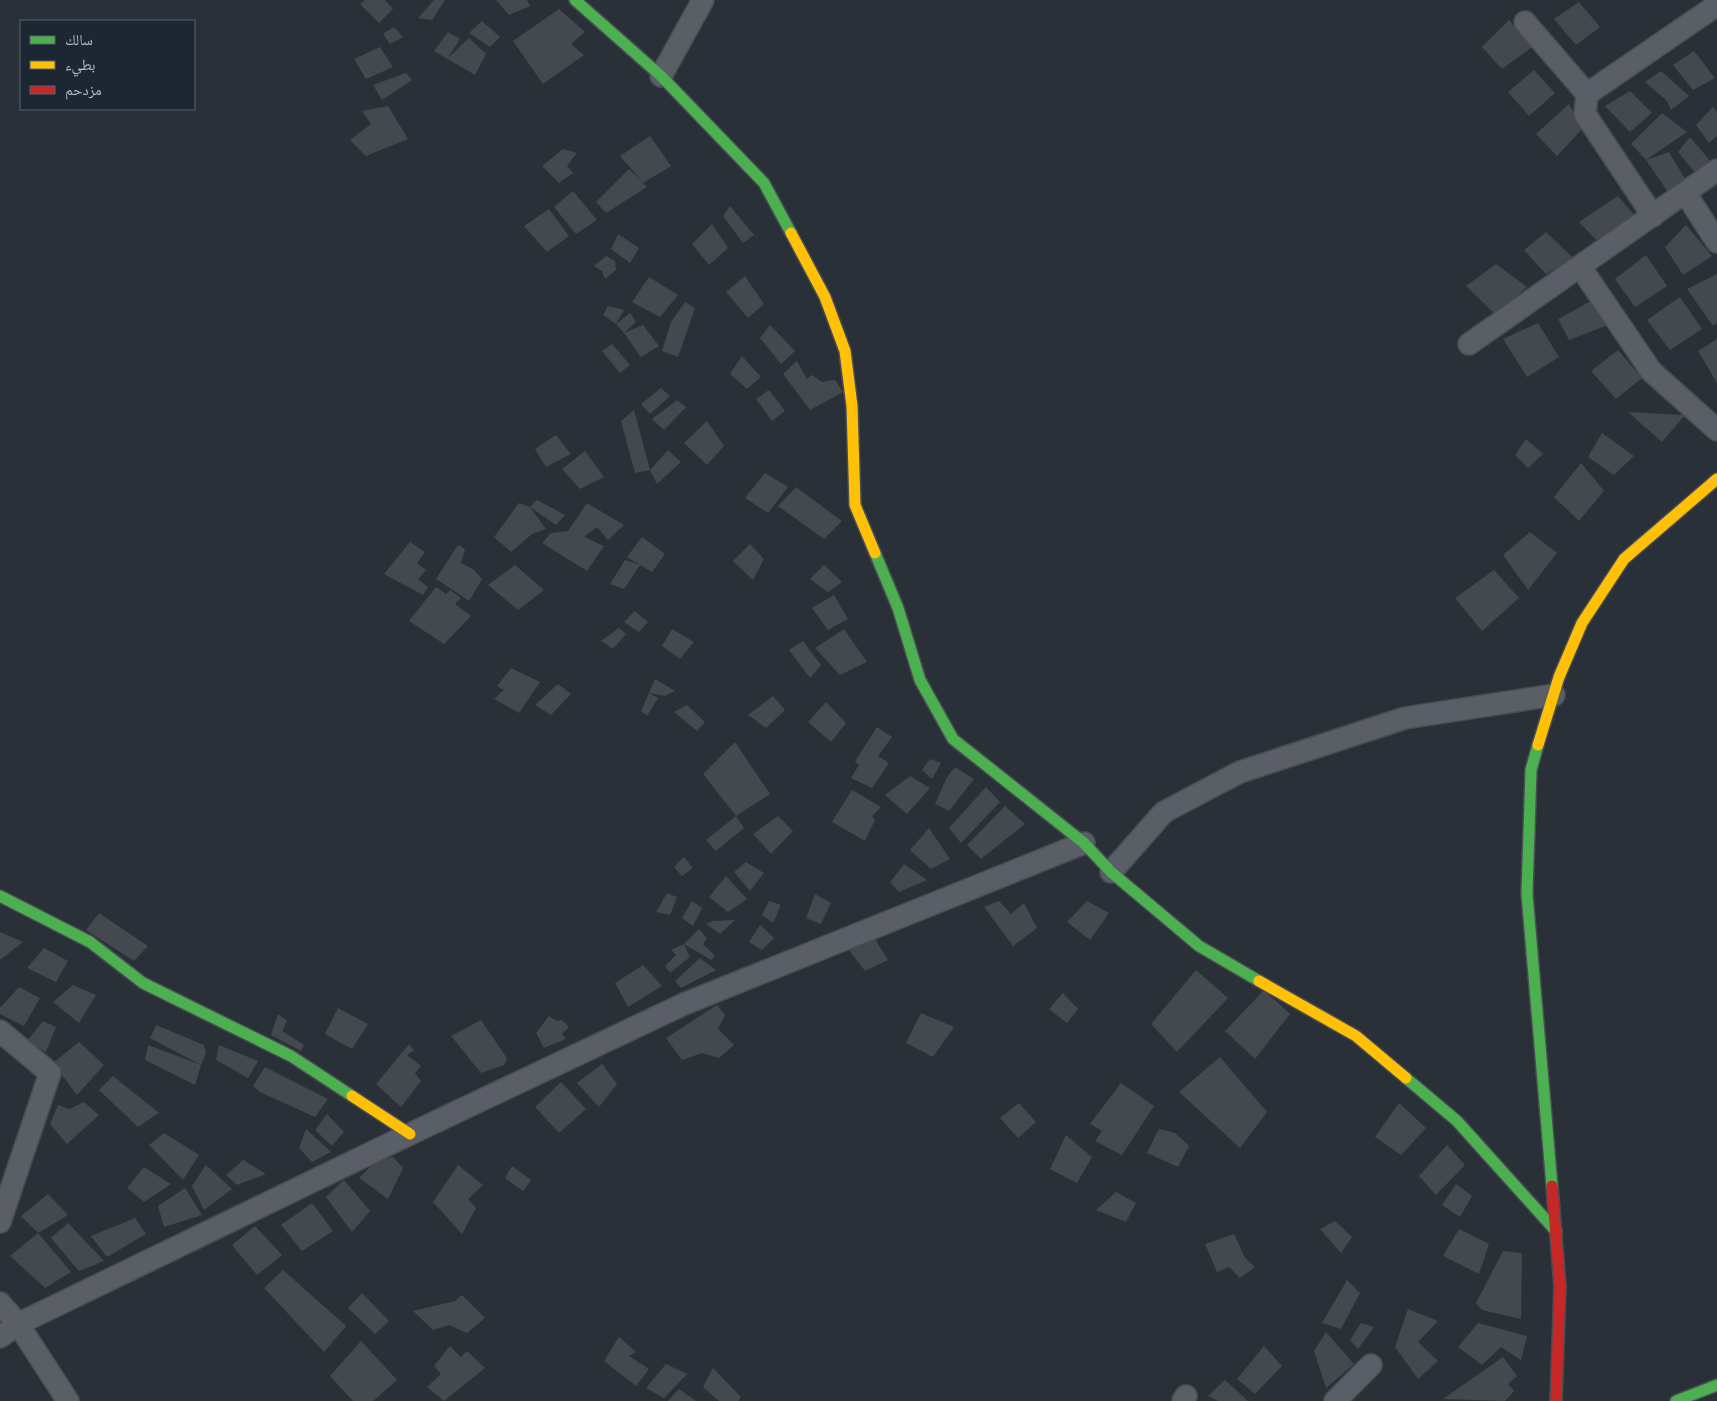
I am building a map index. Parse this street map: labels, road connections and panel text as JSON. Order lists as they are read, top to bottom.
{
  "legend": ["سالك", "بطيء", "مزدحم"]
}
